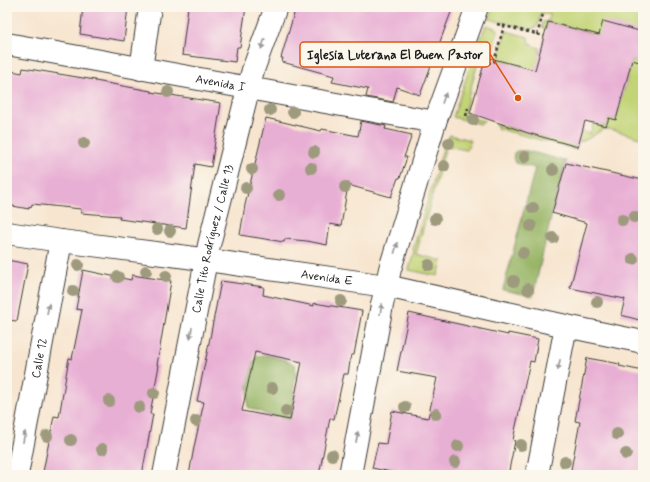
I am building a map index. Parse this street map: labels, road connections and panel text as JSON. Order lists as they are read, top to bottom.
{
  "streets": {
    "street": [
      "Avenida I",
      "Calle Tito Rodríguez / Calle 13",
      "Avenida E",
      "Calle 12"
    ]
  },
  "crossings": [
    ["Avenida I", "Calle Tito Rodríguez / Calle 13"],
    ["Calle Tito Rodríguez / Calle 13", "Avenida E"],
    ["Avenida E", "Calle 12"]
  ],
  "one_way": ["Calle 12"],
  "places": ["Iglesia Luterana El Buen Pastor"]
}
